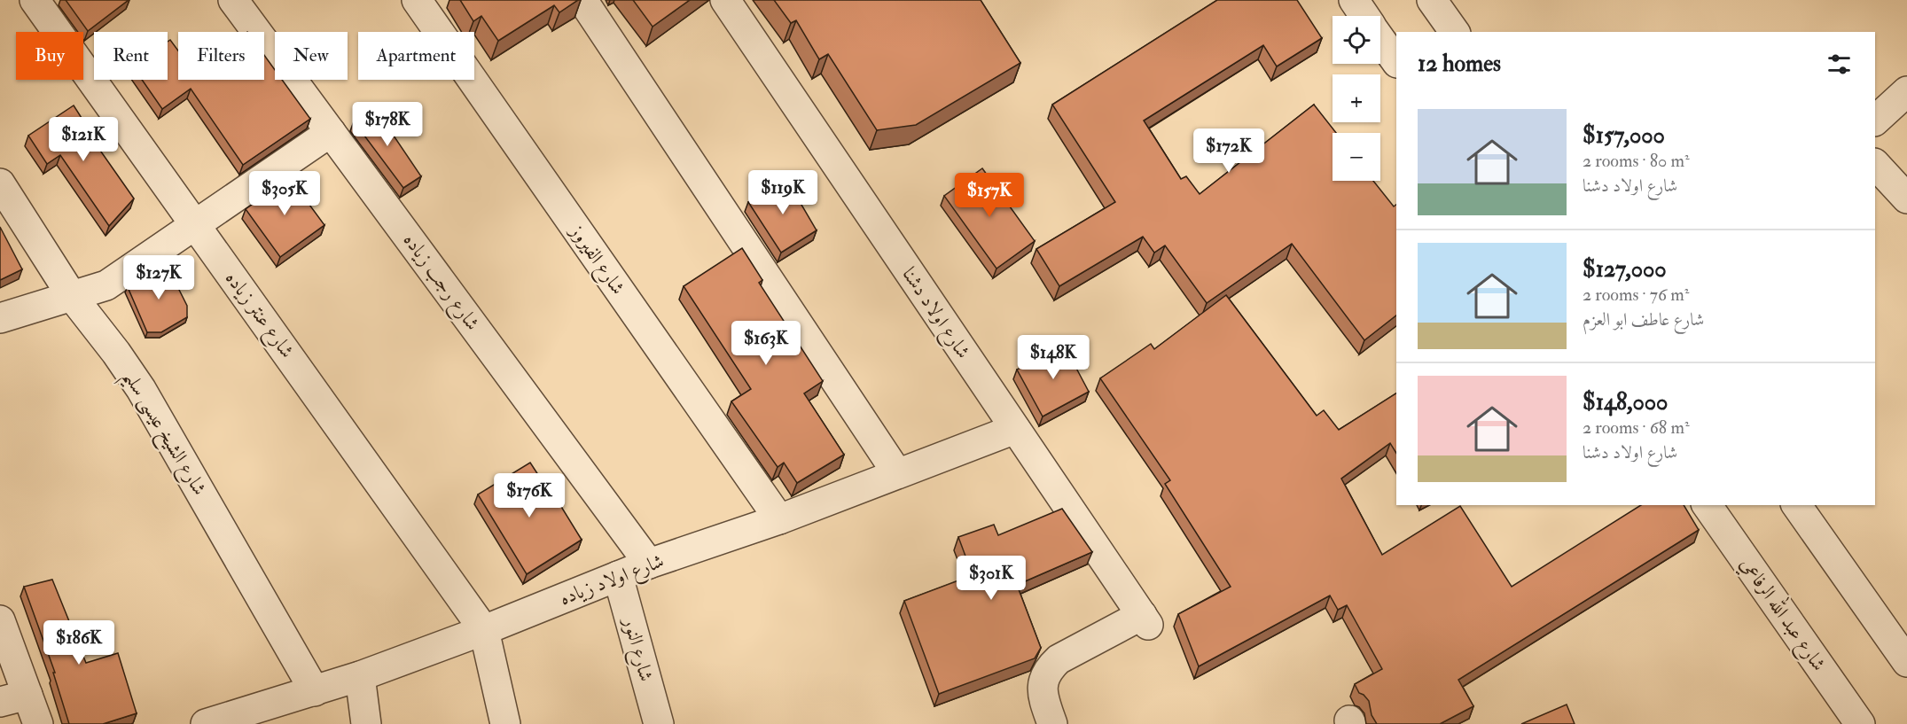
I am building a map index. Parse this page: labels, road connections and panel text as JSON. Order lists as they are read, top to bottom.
{
  "streets": {
    "street": [
      "شارع الفيروز",
      "شارع رجب زياده",
      "شارع اولاد دشنا",
      "شارع عنتر زياده",
      "شارع الشيخ عيسى سليم",
      "شارع اولاد زياده",
      "شارع عبد الله الرفاعي",
      "شارع النور"
    ]
  },
  "crossings": [
    ["شارع الفيروز", "شارع اولاد زياده"],
    ["شارع رجب زياده", "شارع اولاد زياده"],
    ["شارع اولاد دشنا", "شارع اولاد زياده"],
    ["شارع عنتر زياده", "شارع اولاد زياده"],
    ["شارع الشيخ عيسى سليم", "شارع اولاد زياده"],
    ["شارع اولاد زياده", "شارع النور"]
  ],
  "page": {
    "map_buttons": ["+", "−"],
    "chip": [
      "Buy",
      "Rent",
      "Filters",
      "New",
      "Apartment"
    ],
    "heading": "12 homes",
    "list": [
      {
        "name": "$157,000",
        "note": "2 rooms · 80 m² · شارع اولاد دشنا"
      },
      {
        "name": "$127,000",
        "note": "2 rooms · 76 m² · شارع عاطف ابو العزم"
      },
      {
        "name": "$148,000",
        "note": "2 rooms · 68 m² · شارع اولاد دشنا"
      }
    ],
    "price": [
      "$178K",
      "$121K",
      "$172K",
      "$119K",
      "$305K",
      "$157K",
      "$127K",
      "$163K",
      "$148K",
      "$176K",
      "$301K",
      "$186K"
    ]
  }
}
